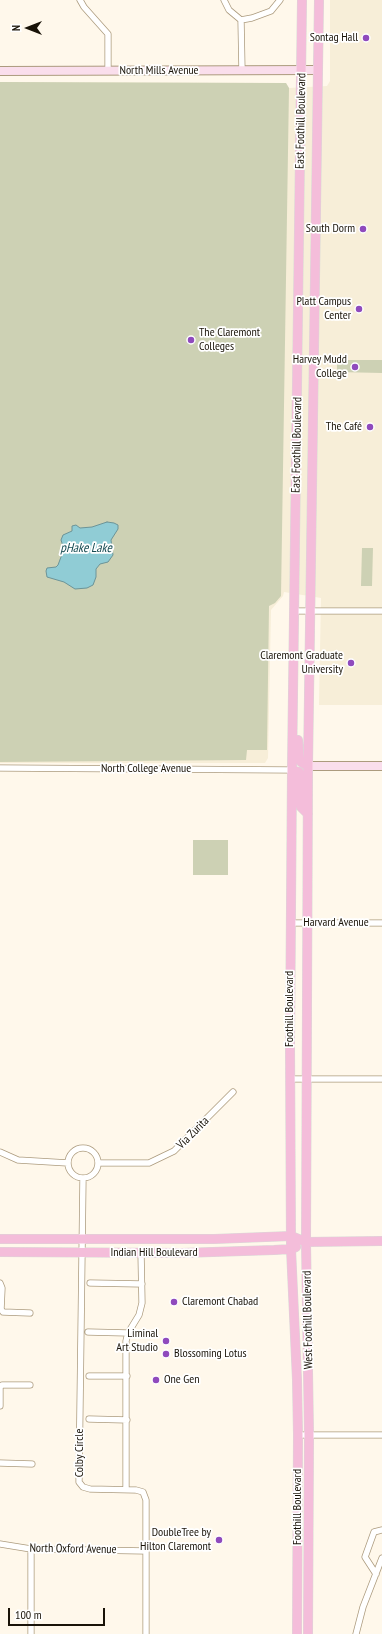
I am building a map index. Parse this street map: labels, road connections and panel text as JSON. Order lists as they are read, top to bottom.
{
  "streets": {
    "main road": [
      "North Mills Avenue",
      "East Foothill Boulevard",
      "Foothill Boulevard",
      "Indian Hill Boulevard",
      "West Foothill Boulevard"
    ],
    "street": [
      "North College Avenue",
      "Harvard Avenue",
      "Via Zurita",
      "Colby Circle",
      "North Oxford Avenue"
    ]
  },
  "crossings": [
    ["North Mills Avenue", "East Foothill Boulevard"],
    ["East Foothill Boulevard", "North College Avenue"],
    ["East Foothill Boulevard", "Foothill Boulevard"],
    ["North College Avenue", "Foothill Boulevard"],
    ["Harvard Avenue", "Foothill Boulevard"],
    ["Foothill Boulevard", "Indian Hill Boulevard"],
    ["Foothill Boulevard", "West Foothill Boulevard"],
    ["Via Zurita", "Colby Circle"],
    ["Indian Hill Boulevard", "West Foothill Boulevard"],
    ["Indian Hill Boulevard", "Colby Circle"],
    ["Colby Circle", "North Oxford Avenue"]
  ],
  "water": ["pHake Lake"],
  "places": [
    "Sontag Hall",
    "South Dorm",
    "Platt Campus Center",
    "The Claremont Colleges",
    "Harvey Mudd College",
    "The Café",
    "Claremont Graduate University",
    "Claremont Chabad",
    "Liminal Art Studio",
    "Blossoming Lotus",
    "One Gen",
    "DoubleTree by Hilton Claremont"
  ],
  "scale_bar": "100 m",
  "north": "left"
}
